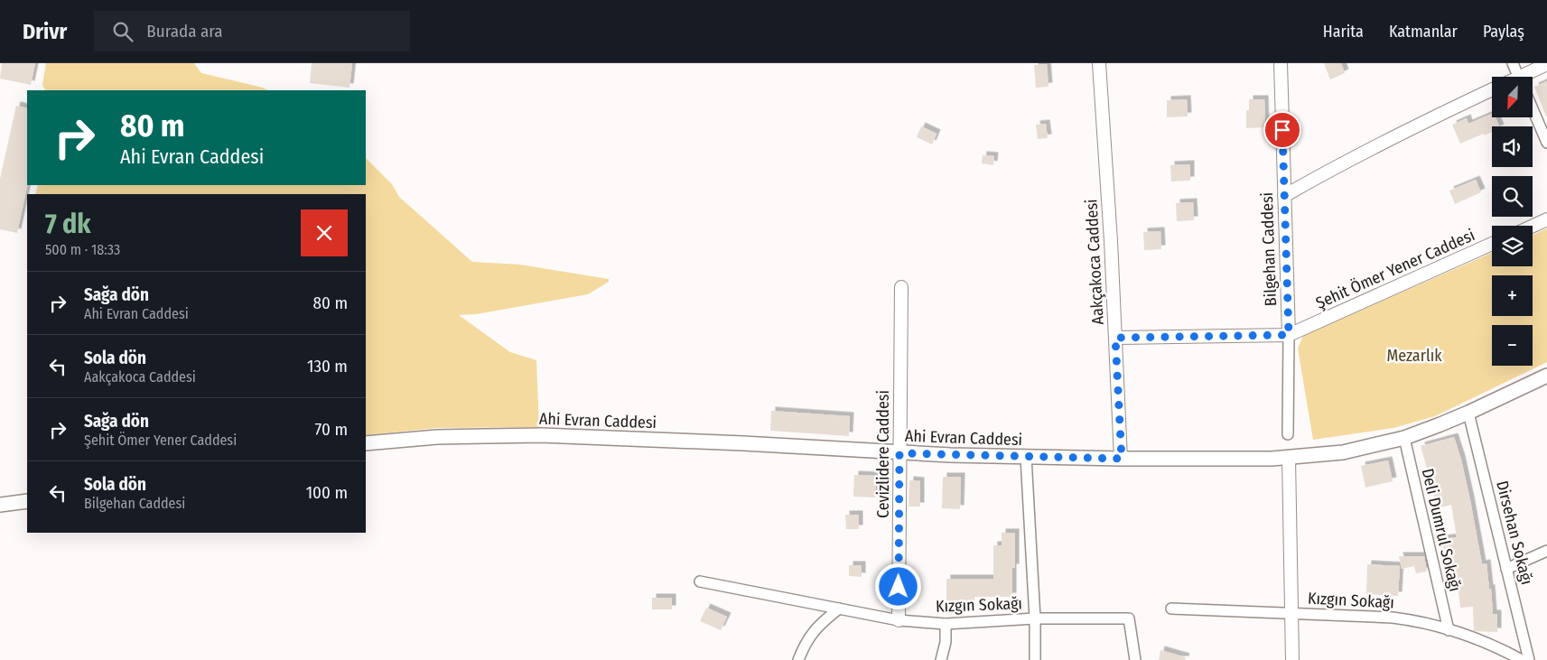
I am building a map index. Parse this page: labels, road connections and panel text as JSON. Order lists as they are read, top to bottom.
{
  "streets": {
    "main road": ["Ahi Evran Caddesi"],
    "street": [
      "Bilgehan Caddesi",
      "Aakçakoca Caddesi",
      "Şehit Ömer Yener Caddesi",
      "Cevizlidere Caddesi",
      "Deli Dumrul Sokağı",
      "Dirsehan Sokağı",
      "Kızgın Sokağı"
    ]
  },
  "crossings": [
    ["Bilgehan Caddesi", "Şehit Ömer Yener Caddesi"],
    ["Aakçakoca Caddesi", "Şehit Ömer Yener Caddesi"],
    ["Aakçakoca Caddesi", "Ahi Evran Caddesi"],
    ["Ahi Evran Caddesi", "Cevizlidere Caddesi"],
    ["Ahi Evran Caddesi", "Deli Dumrul Sokağı"],
    ["Ahi Evran Caddesi", "Dirsehan Sokağı"],
    ["Cevizlidere Caddesi", "Kızgın Sokağı"],
    ["Deli Dumrul Sokağı", "Kızgın Sokağı"]
  ],
  "parks": ["Mezarlık"],
  "north": "bottom left",
  "page": {
    "header": "Drivr",
    "search": "Burada ara",
    "nav": ["Harita", "Katmanlar", "Paylaş"],
    "map_buttons": ["+", "−"],
    "turn": ["80 m", "Ahi Evran Caddesi"],
    "heading": ["7 dk", "500 m · 18:33"],
    "list": [
      {
        "name": "Sağa dön",
        "note": "Ahi Evran Caddesi",
        "value": "80 m"
      },
      {
        "name": "Sola dön",
        "note": "Aakçakoca Caddesi",
        "value": "130 m"
      },
      {
        "name": "Sağa dön",
        "note": "Şehit Ömer Yener Caddesi",
        "value": "70 m"
      },
      {
        "name": "Sola dön",
        "note": "Bilgehan Caddesi",
        "value": "100 m"
      }
    ]
  }
}
